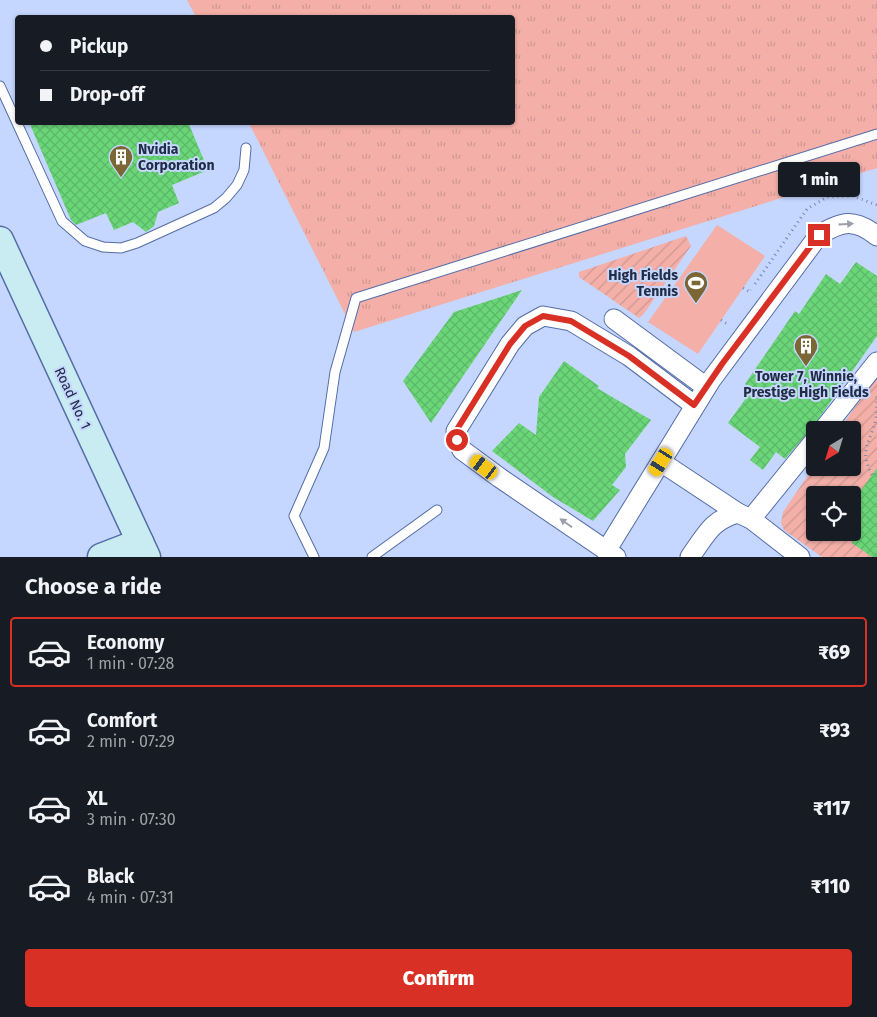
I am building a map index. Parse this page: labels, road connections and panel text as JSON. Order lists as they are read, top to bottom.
{
  "streets": {
    "street": ["Road No. 1"]
  },
  "places": {
    "building": ["Nvidia Corporation", "Tower 7, Winnie, Prestige High Fields"],
    "sports": ["High Fields Tennis"]
  },
  "north": "bottom left",
  "page": {
    "banner": ["Pickup", "Drop-off"],
    "bubble": "1 min",
    "heading": "Choose a ride",
    "list": [
      {
        "name": "Economy",
        "note": "1 min · 07:28",
        "value": "₹69"
      },
      {
        "name": "Comfort",
        "note": "2 min · 07:29",
        "value": "₹93"
      },
      {
        "name": "XL",
        "note": "3 min · 07:30",
        "value": "₹117"
      },
      {
        "name": "Black",
        "note": "4 min · 07:31",
        "value": "₹110"
      }
    ],
    "buttons": "Confirm"
  }
}
